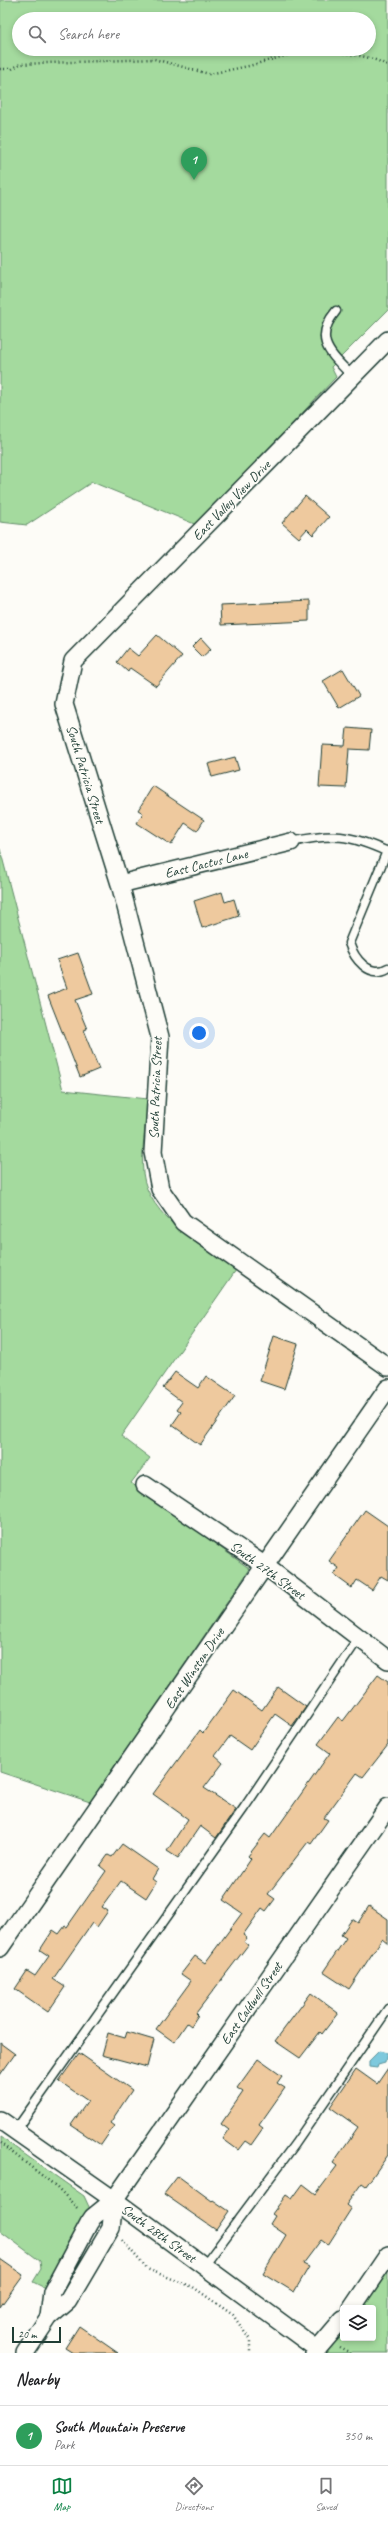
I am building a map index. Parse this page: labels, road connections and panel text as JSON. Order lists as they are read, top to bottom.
{
  "streets": {
    "street": [
      "East Valley View Drive",
      "South Patricia Street",
      "East Cactus Lane",
      "South 27th Street",
      "East Winston Drive",
      "East Caldwell Street",
      "South 28th Street"
    ]
  },
  "crossings": [
    ["East Valley View Drive", "South Patricia Street"],
    ["South Patricia Street", "East Cactus Lane"],
    ["South 27th Street", "East Winston Drive"],
    ["East Caldwell Street", "South 28th Street"]
  ],
  "scale_bar": "20 m",
  "page": {
    "search": "Search here",
    "pins": "1",
    "scale": "20 m",
    "heading": "Nearby",
    "list": [
      {
        "mark": "1",
        "name": "South Mountain Preserve",
        "note": "Park",
        "value": "350 m"
      }
    ],
    "nav": ["Map", "Directions", "Saved"]
  }
}
